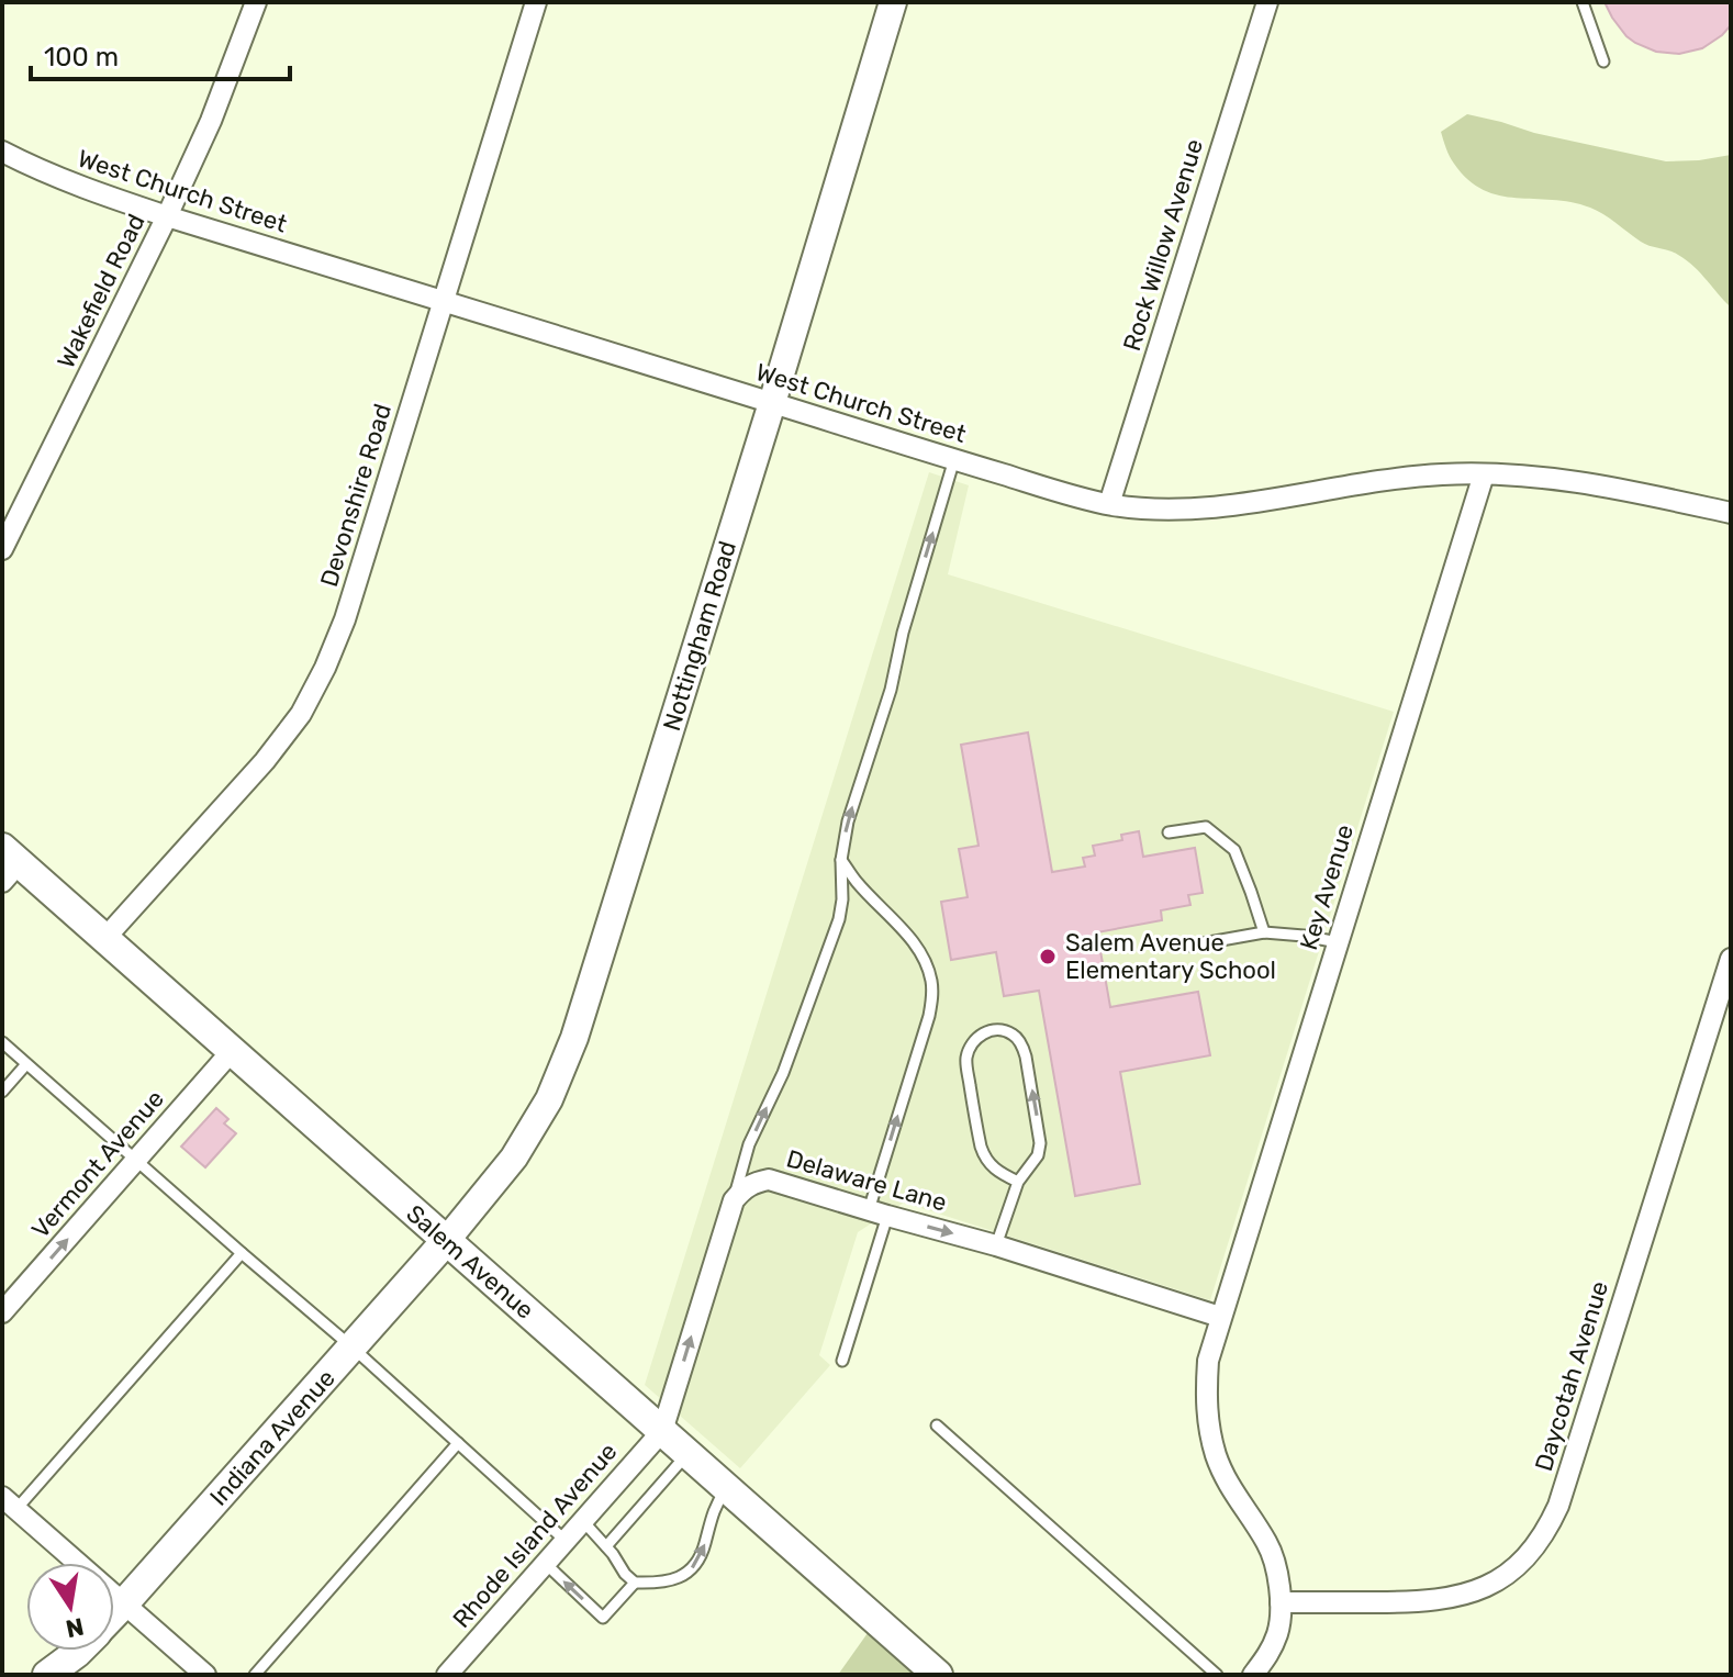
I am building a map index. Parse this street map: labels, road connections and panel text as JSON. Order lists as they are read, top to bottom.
{
  "streets": {
    "main road": ["Salem Avenue", "Indiana Avenue"],
    "street": [
      "West Church Street",
      "Rock Willow Avenue",
      "Wakefield Road",
      "Devonshire Road",
      "Nottingham Road",
      "Key Avenue",
      "Vermont Avenue",
      "Delaware Lane",
      "Daycotah Avenue",
      "Rhode Island Avenue"
    ]
  },
  "crossings": [
    ["West Church Street", "Rock Willow Avenue"],
    ["West Church Street", "Wakefield Road"],
    ["West Church Street", "Devonshire Road"],
    ["West Church Street", "Nottingham Road"],
    ["West Church Street", "Key Avenue"],
    ["Devonshire Road", "Salem Avenue"],
    ["Nottingham Road", "Salem Avenue"],
    ["Nottingham Road", "Indiana Avenue"],
    ["Key Avenue", "Delaware Lane"],
    ["Key Avenue", "Daycotah Avenue"],
    ["Vermont Avenue", "Salem Avenue"],
    ["Salem Avenue", "Indiana Avenue"],
    ["Salem Avenue", "Rhode Island Avenue"]
  ],
  "one_way": ["Vermont Avenue"],
  "places": ["Salem Avenue Elementary School"],
  "scale_bar": "100 m",
  "north": "bottom"
}
